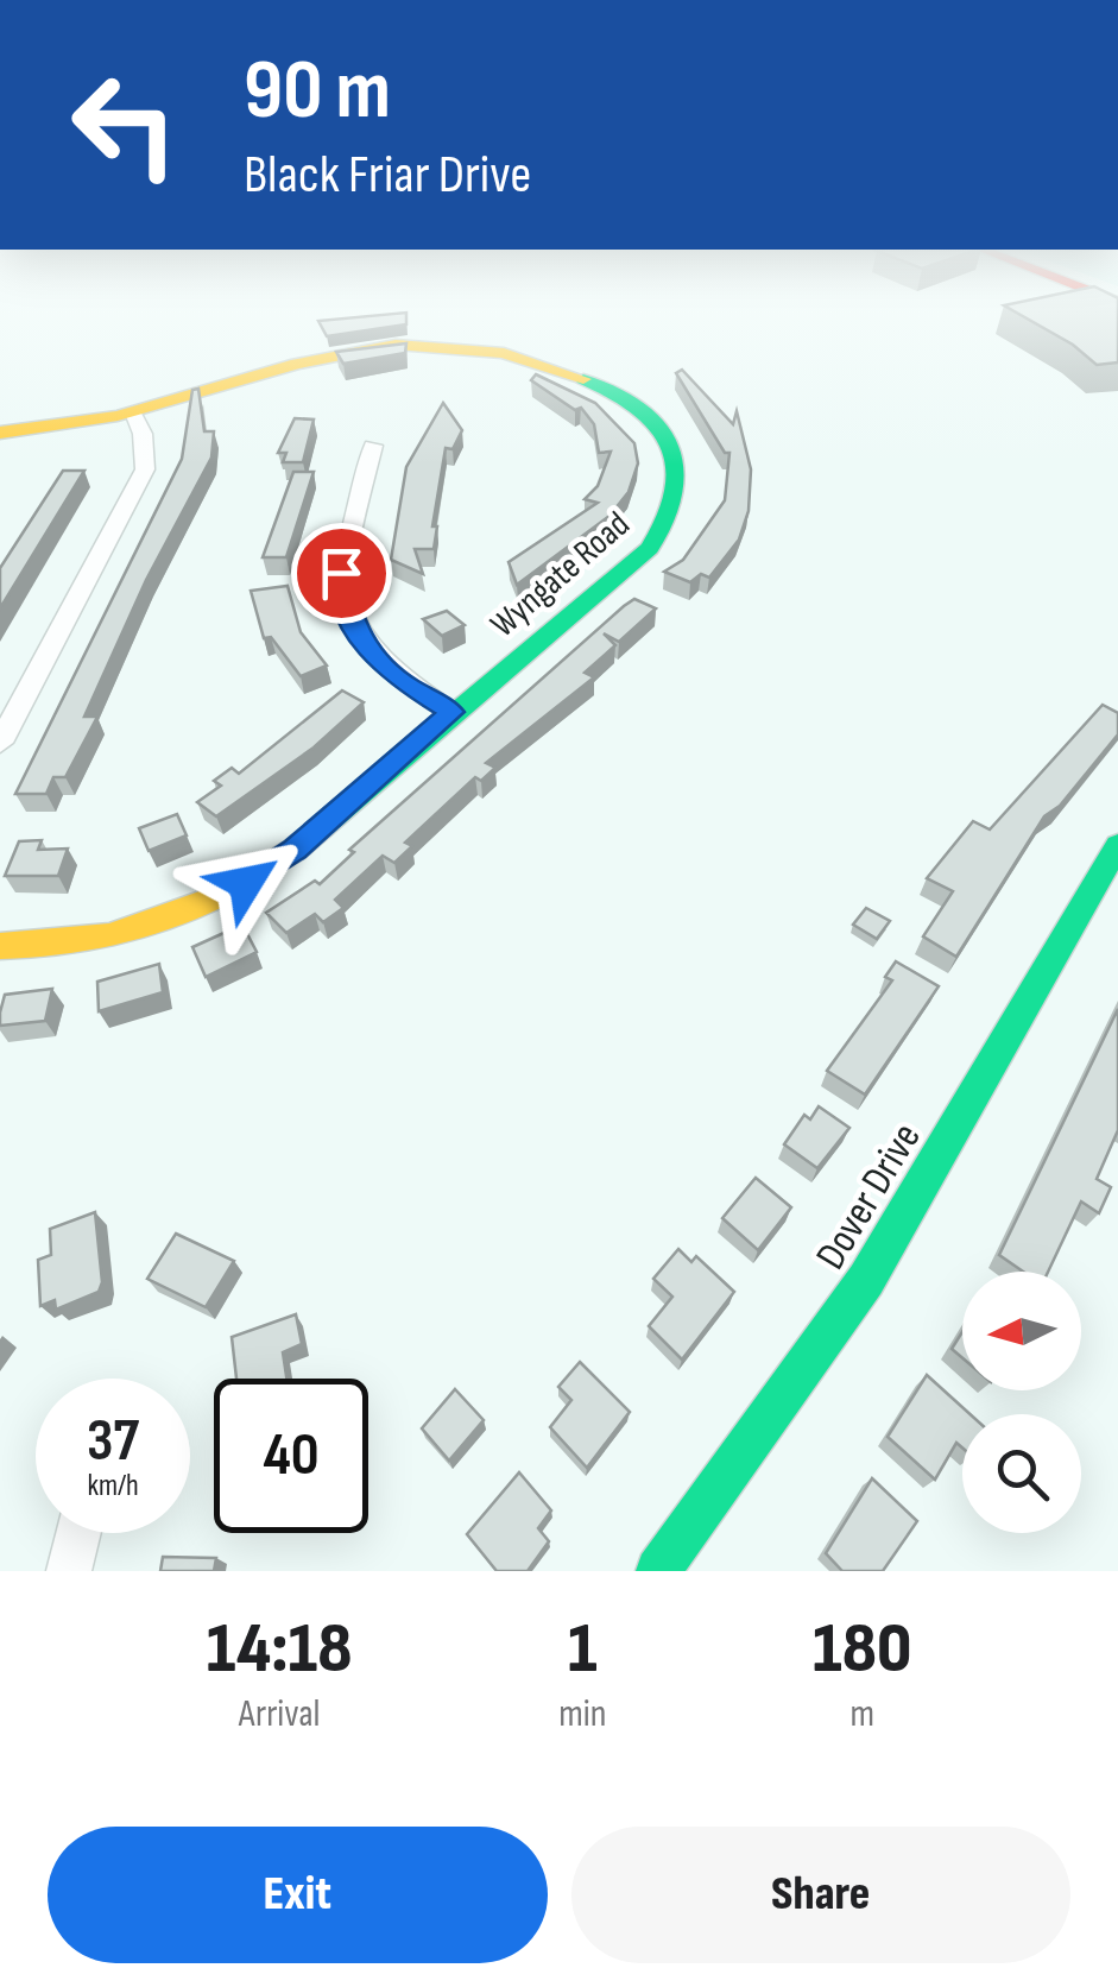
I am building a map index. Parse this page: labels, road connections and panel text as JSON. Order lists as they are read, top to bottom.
{
  "streets": {
    "street": ["Wyngate Road", "Dover Drive"]
  },
  "north": "left",
  "page": {
    "turn": ["90 m", "Black Friar Drive"],
    "speed": "37 km/h",
    "limit": "40",
    "eta": [
      "14:18",
      "Arrival",
      "1",
      "min",
      "180",
      "m"
    ],
    "buttons": ["Exit", "Share"]
  }
}
